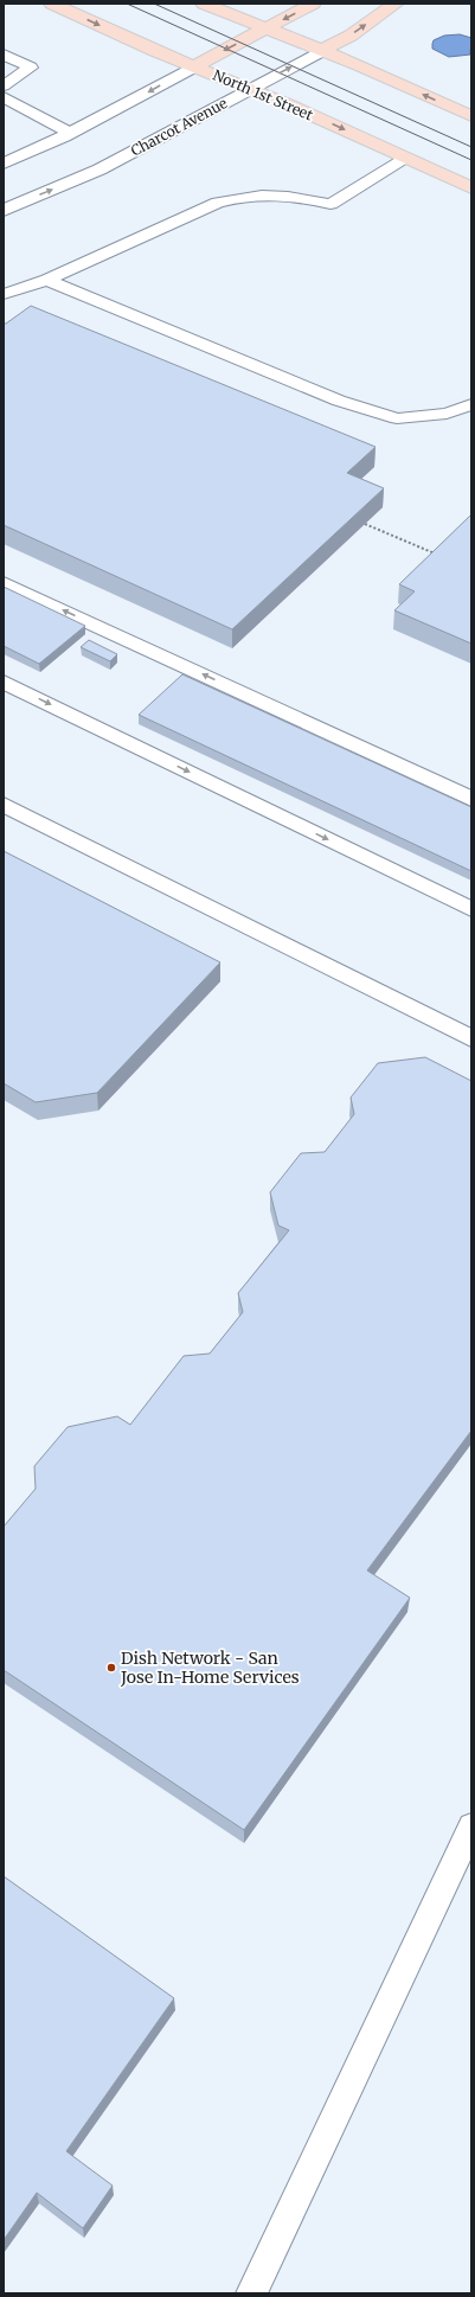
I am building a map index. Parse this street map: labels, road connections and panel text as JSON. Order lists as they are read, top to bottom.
{
  "streets": {
    "main road": ["North 1st Street", "Charcot Avenue"]
  },
  "crossings": [
    ["North 1st Street", "Charcot Avenue"]
  ],
  "places": ["Dish Network - San Jose In-Home Services"]
}
